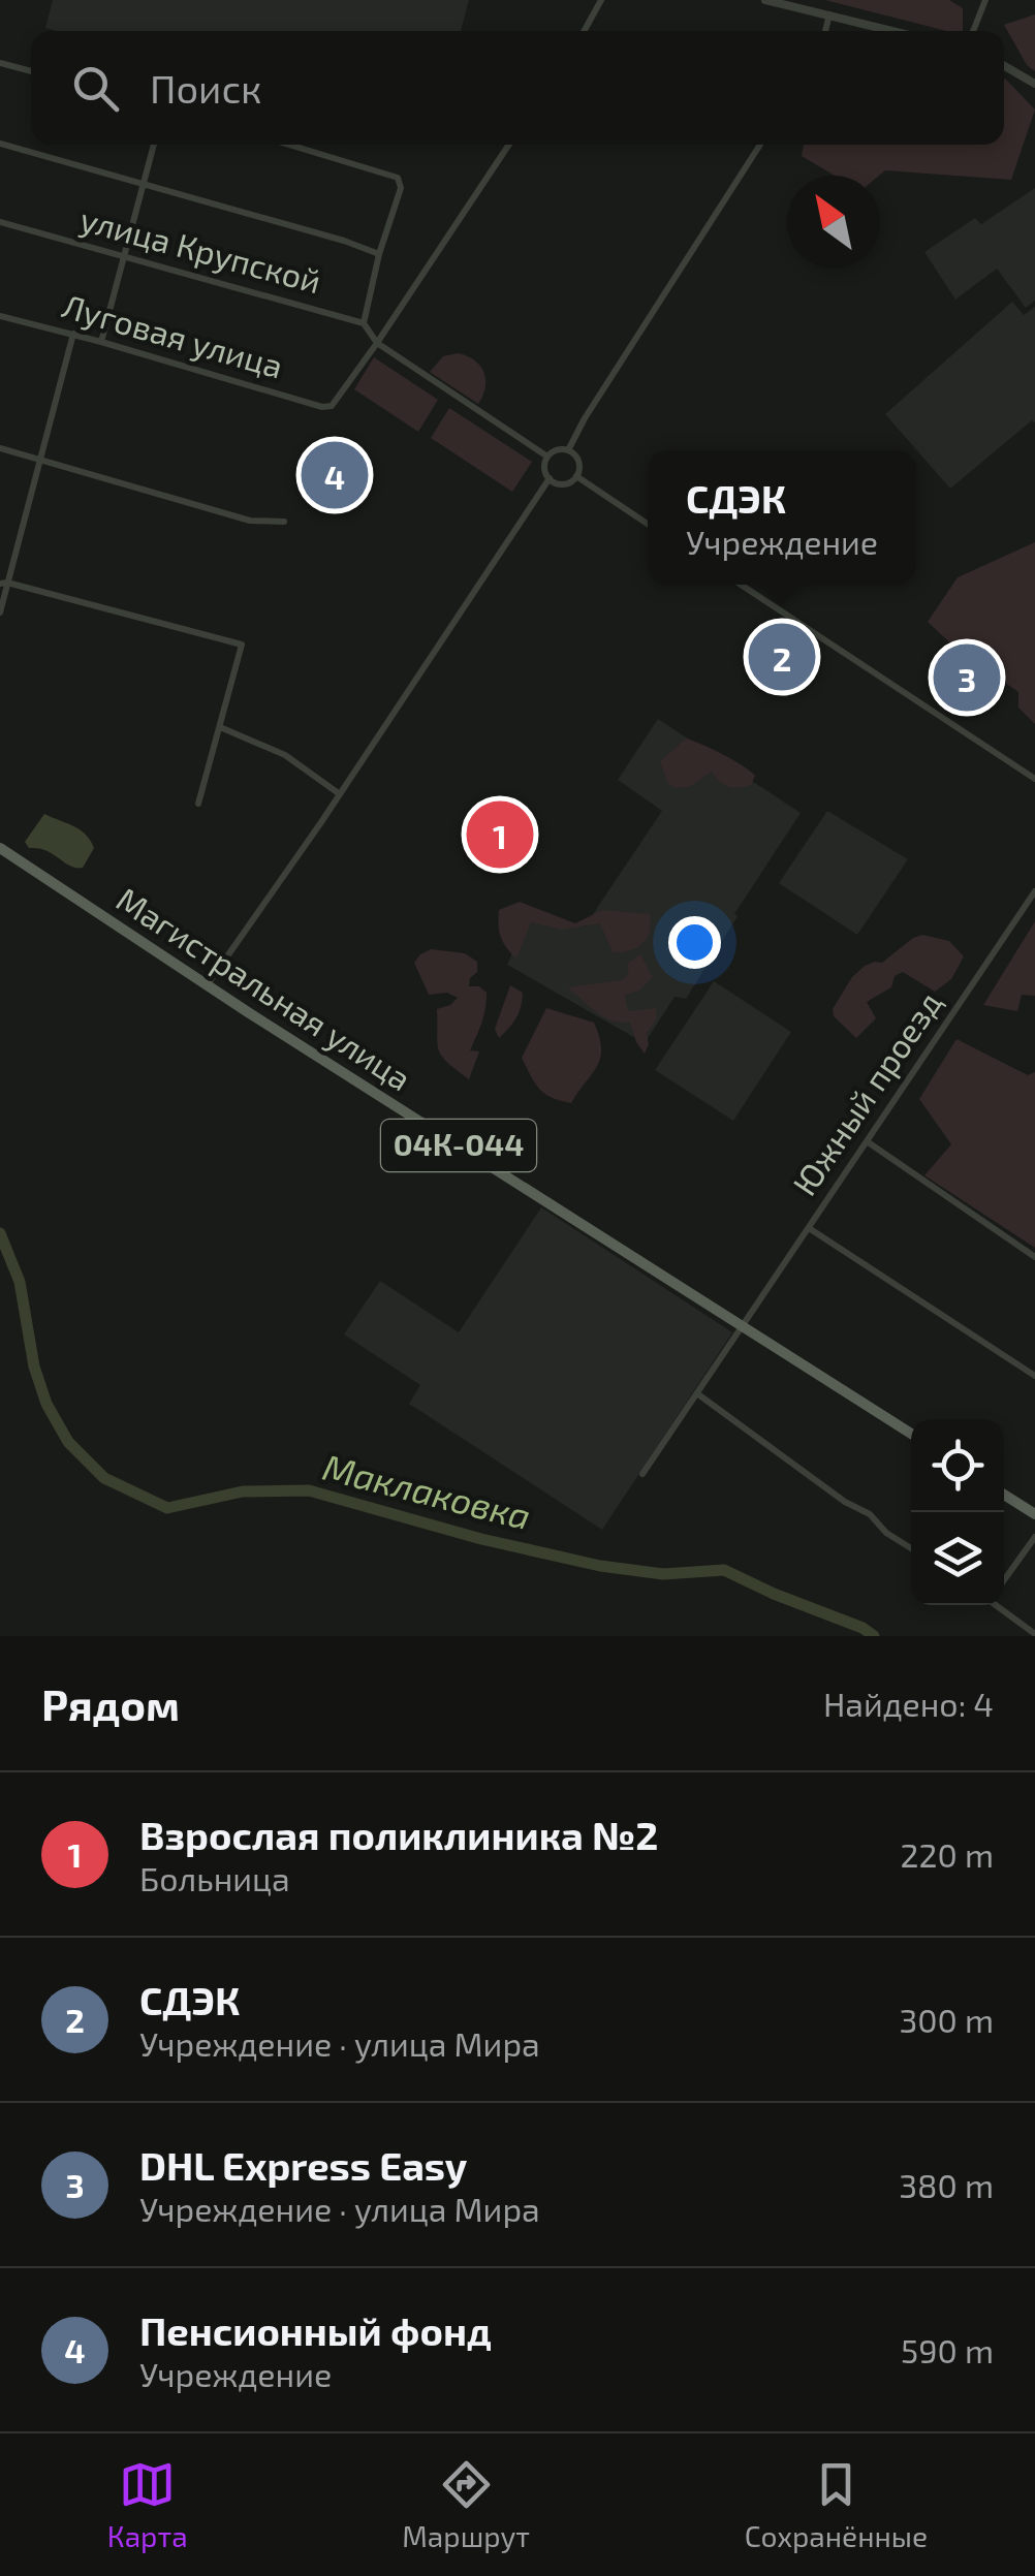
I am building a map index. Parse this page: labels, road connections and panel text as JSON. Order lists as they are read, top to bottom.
{
  "streets": {
    "main road": ["Магистральная улица", "04К-044"],
    "street": ["улица Крупской", "Луговая улица", "Южный проезд"]
  },
  "crossings": [
    ["Магистральная улица", "Южный проезд"]
  ],
  "water": ["Маклаковка"],
  "north": "top left",
  "page": {
    "search": "Поиск",
    "pins": [
      "4",
      "2",
      "3",
      "1"
    ],
    "popup": ["СДЭК", "Учреждение"],
    "heading": ["Рядом", "Найдено: 4"],
    "list": [
      {
        "mark": "1",
        "name": "Взрослая поликлиника №2",
        "note": "Больница",
        "value": "220 m"
      },
      {
        "mark": "2",
        "name": "СДЭК",
        "note": "Учреждение · улица Мира",
        "value": "300 m"
      },
      {
        "mark": "3",
        "name": "DHL Express Easy",
        "note": "Учреждение · улица Мира",
        "value": "380 m"
      },
      {
        "mark": "4",
        "name": "Пенсионный фонд",
        "note": "Учреждение",
        "value": "590 m"
      }
    ],
    "nav": ["Карта", "Маршрут", "Сохранённые"]
  }
}
